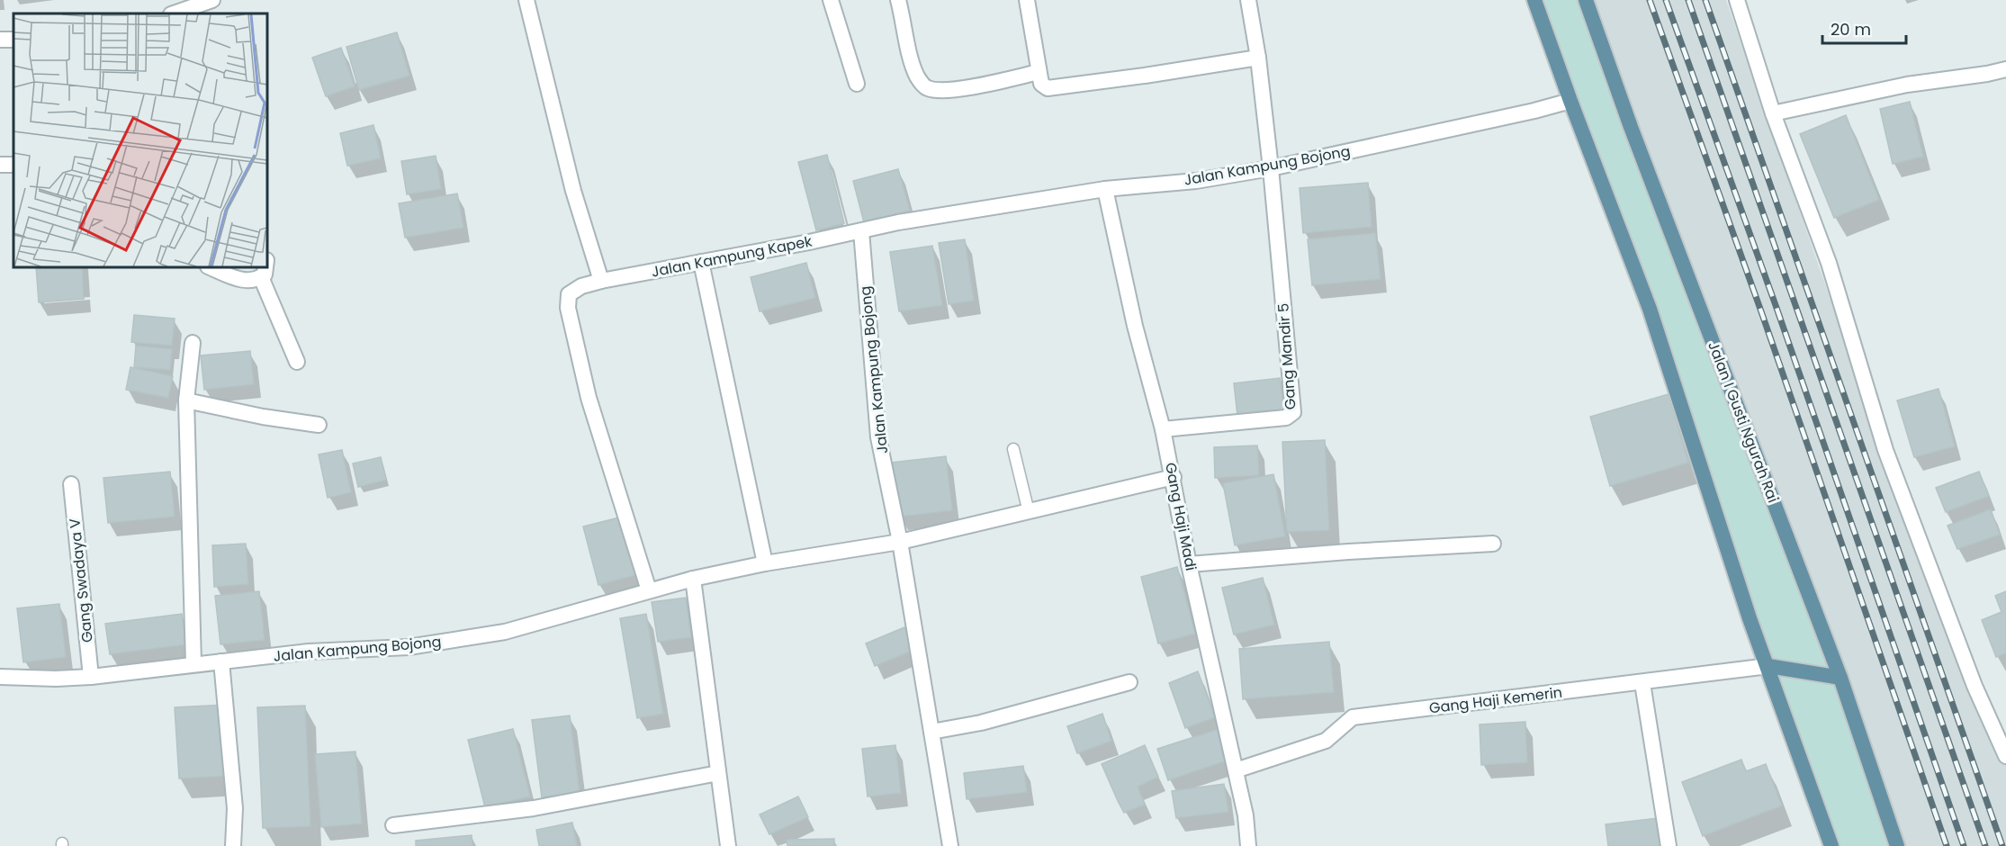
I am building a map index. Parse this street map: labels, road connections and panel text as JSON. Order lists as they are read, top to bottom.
{
  "streets": {
    "main road": ["Jalan I Gusti Ngurah Rai"],
    "street": [
      "Jalan Kampung Bojong",
      "Jalan Kampung Kapek",
      "Gang Mandir 5",
      "Gang Haji Madi",
      "Gang Swadaya V",
      "Gang Haji Kemerin"
    ]
  },
  "crossings": [
    ["Jalan Kampung Bojong", "Jalan Kampung Kapek"],
    ["Jalan Kampung Bojong", "Gang Mandir 5"],
    ["Jalan Kampung Bojong", "Gang Haji Madi"],
    ["Jalan Kampung Bojong", "Gang Swadaya V"],
    ["Gang Mandir 5", "Gang Haji Madi"],
    ["Gang Haji Madi", "Gang Haji Kemerin"]
  ],
  "scale_bar": "20 m"
}
